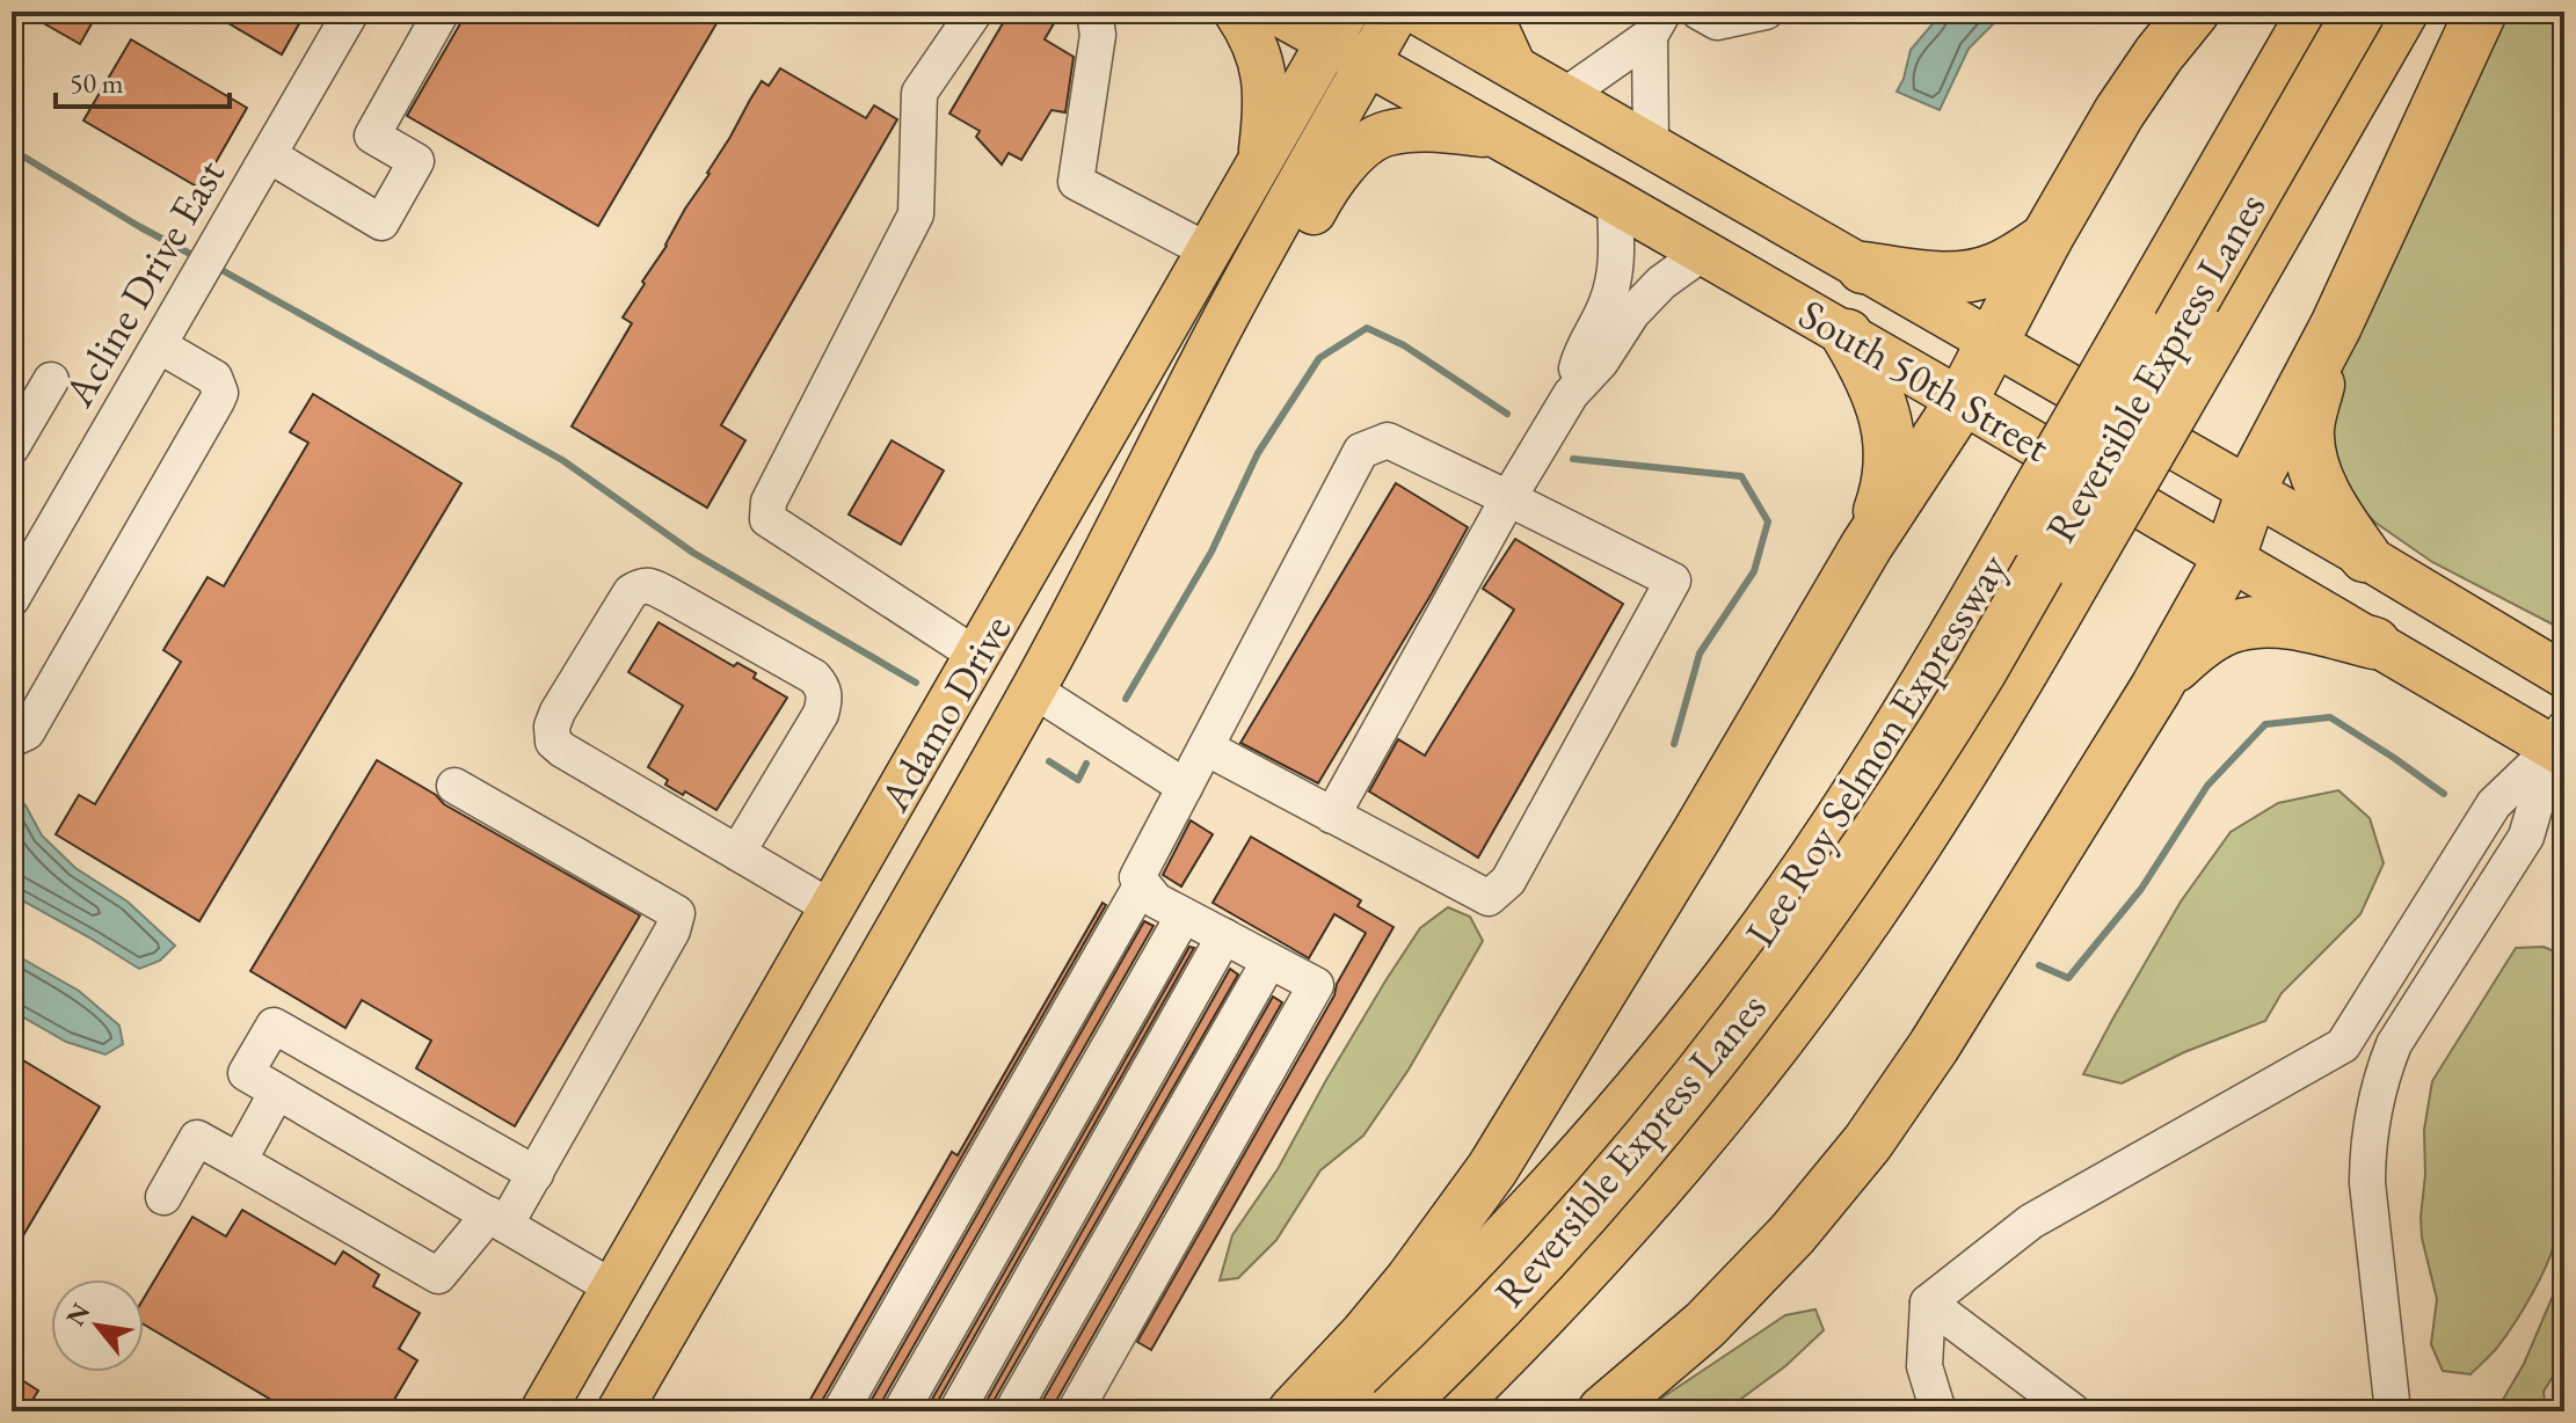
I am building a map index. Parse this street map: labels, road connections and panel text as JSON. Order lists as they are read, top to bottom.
{
  "streets": {
    "highway": ["Reversible Express Lanes", "Lee Roy Selmon Expressway"],
    "main road": ["South 50th Street", "Adamo Drive"],
    "street": ["Acline Drive East"]
  },
  "crossings": [
    ["South 50th Street", "Adamo Drive"]
  ],
  "scale_bar": "50 m",
  "north": "top left"
}
